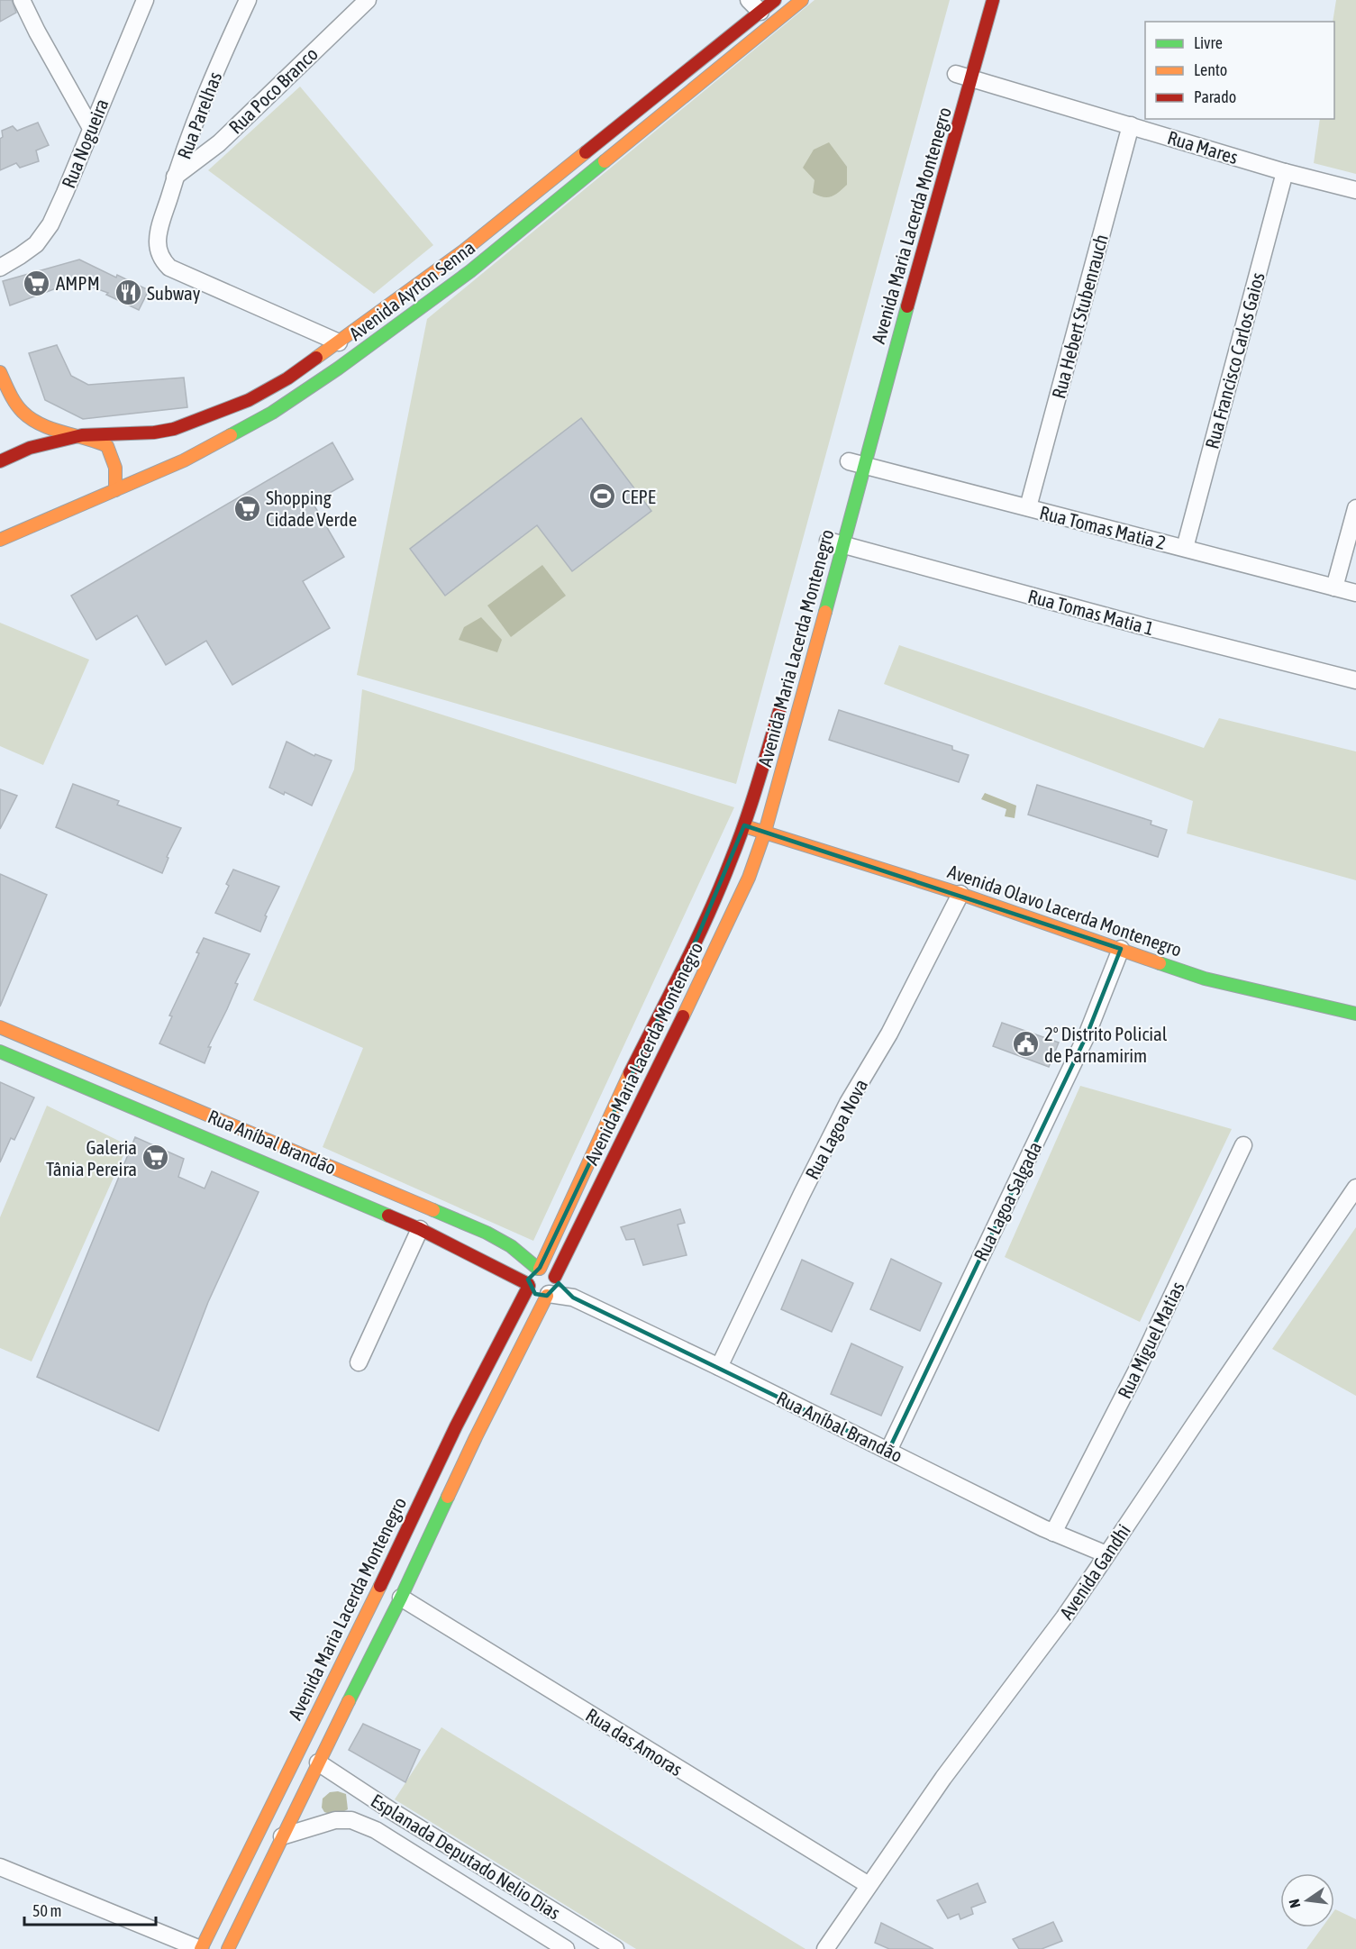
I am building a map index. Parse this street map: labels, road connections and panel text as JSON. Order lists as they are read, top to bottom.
{
  "streets": {
    "main road": [
      "Avenida Maria Lacerda Montenegro",
      "Avenida Ayrton Senna",
      "Avenida Olavo Lacerda Montenegro",
      "Rua Aníbal Brandão"
    ],
    "street": [
      "Rua Poco Branco",
      "Rua Parelhas",
      "Rua Nogueira",
      "Rua Mares",
      "Rua Hebert Stubenrauch",
      "Rua Francisco Carlos Gaios",
      "Rua Tomas Matia 2",
      "Rua Tomas Matia 1",
      "Rua Lagoa Nova",
      "Rua Lagoa Salgada",
      "Rua Miguel Matias",
      "Avenida Gandhi",
      "Rua das Amoras",
      "Esplanada Deputado Nelio Dias"
    ]
  },
  "crossings": [
    ["Rua Poco Branco", "Rua Parelhas"],
    ["Rua Parelhas", "Avenida Ayrton Senna"],
    ["Rua Mares", "Avenida Maria Lacerda Montenegro"],
    ["Rua Mares", "Rua Hebert Stubenrauch"],
    ["Rua Mares", "Rua Francisco Carlos Gaios"],
    ["Avenida Maria Lacerda Montenegro", "Rua Tomas Matia 2"],
    ["Avenida Maria Lacerda Montenegro", "Rua Tomas Matia 1"],
    ["Avenida Maria Lacerda Montenegro", "Avenida Olavo Lacerda Montenegro"],
    ["Avenida Maria Lacerda Montenegro", "Rua Aníbal Brandão"],
    ["Avenida Maria Lacerda Montenegro", "Rua das Amoras"],
    ["Avenida Maria Lacerda Montenegro", "Esplanada Deputado Nelio Dias"],
    ["Rua Hebert Stubenrauch", "Rua Tomas Matia 2"],
    ["Rua Francisco Carlos Gaios", "Rua Tomas Matia 2"],
    ["Avenida Olavo Lacerda Montenegro", "Rua Lagoa Nova"],
    ["Avenida Olavo Lacerda Montenegro", "Rua Lagoa Salgada"],
    ["Rua Lagoa Nova", "Rua Aníbal Brandão"],
    ["Rua Aníbal Brandão", "Rua Lagoa Salgada"],
    ["Rua Aníbal Brandão", "Rua Miguel Matias"],
    ["Rua Aníbal Brandão", "Avenida Gandhi"],
    ["Avenida Gandhi", "Rua das Amoras"]
  ],
  "places": {
    "supermarket": ["AMPM", "Shopping Cidade Verde", "Galeria Tânia Pereira"],
    "restaurant": ["Subway"],
    "sports": ["CEPE"],
    "public building": ["2º Distrito Policial de Parnamirim"]
  },
  "legend": ["Livre", "Lento", "Parado"],
  "scale_bar": "50 m",
  "north": "left"
}
